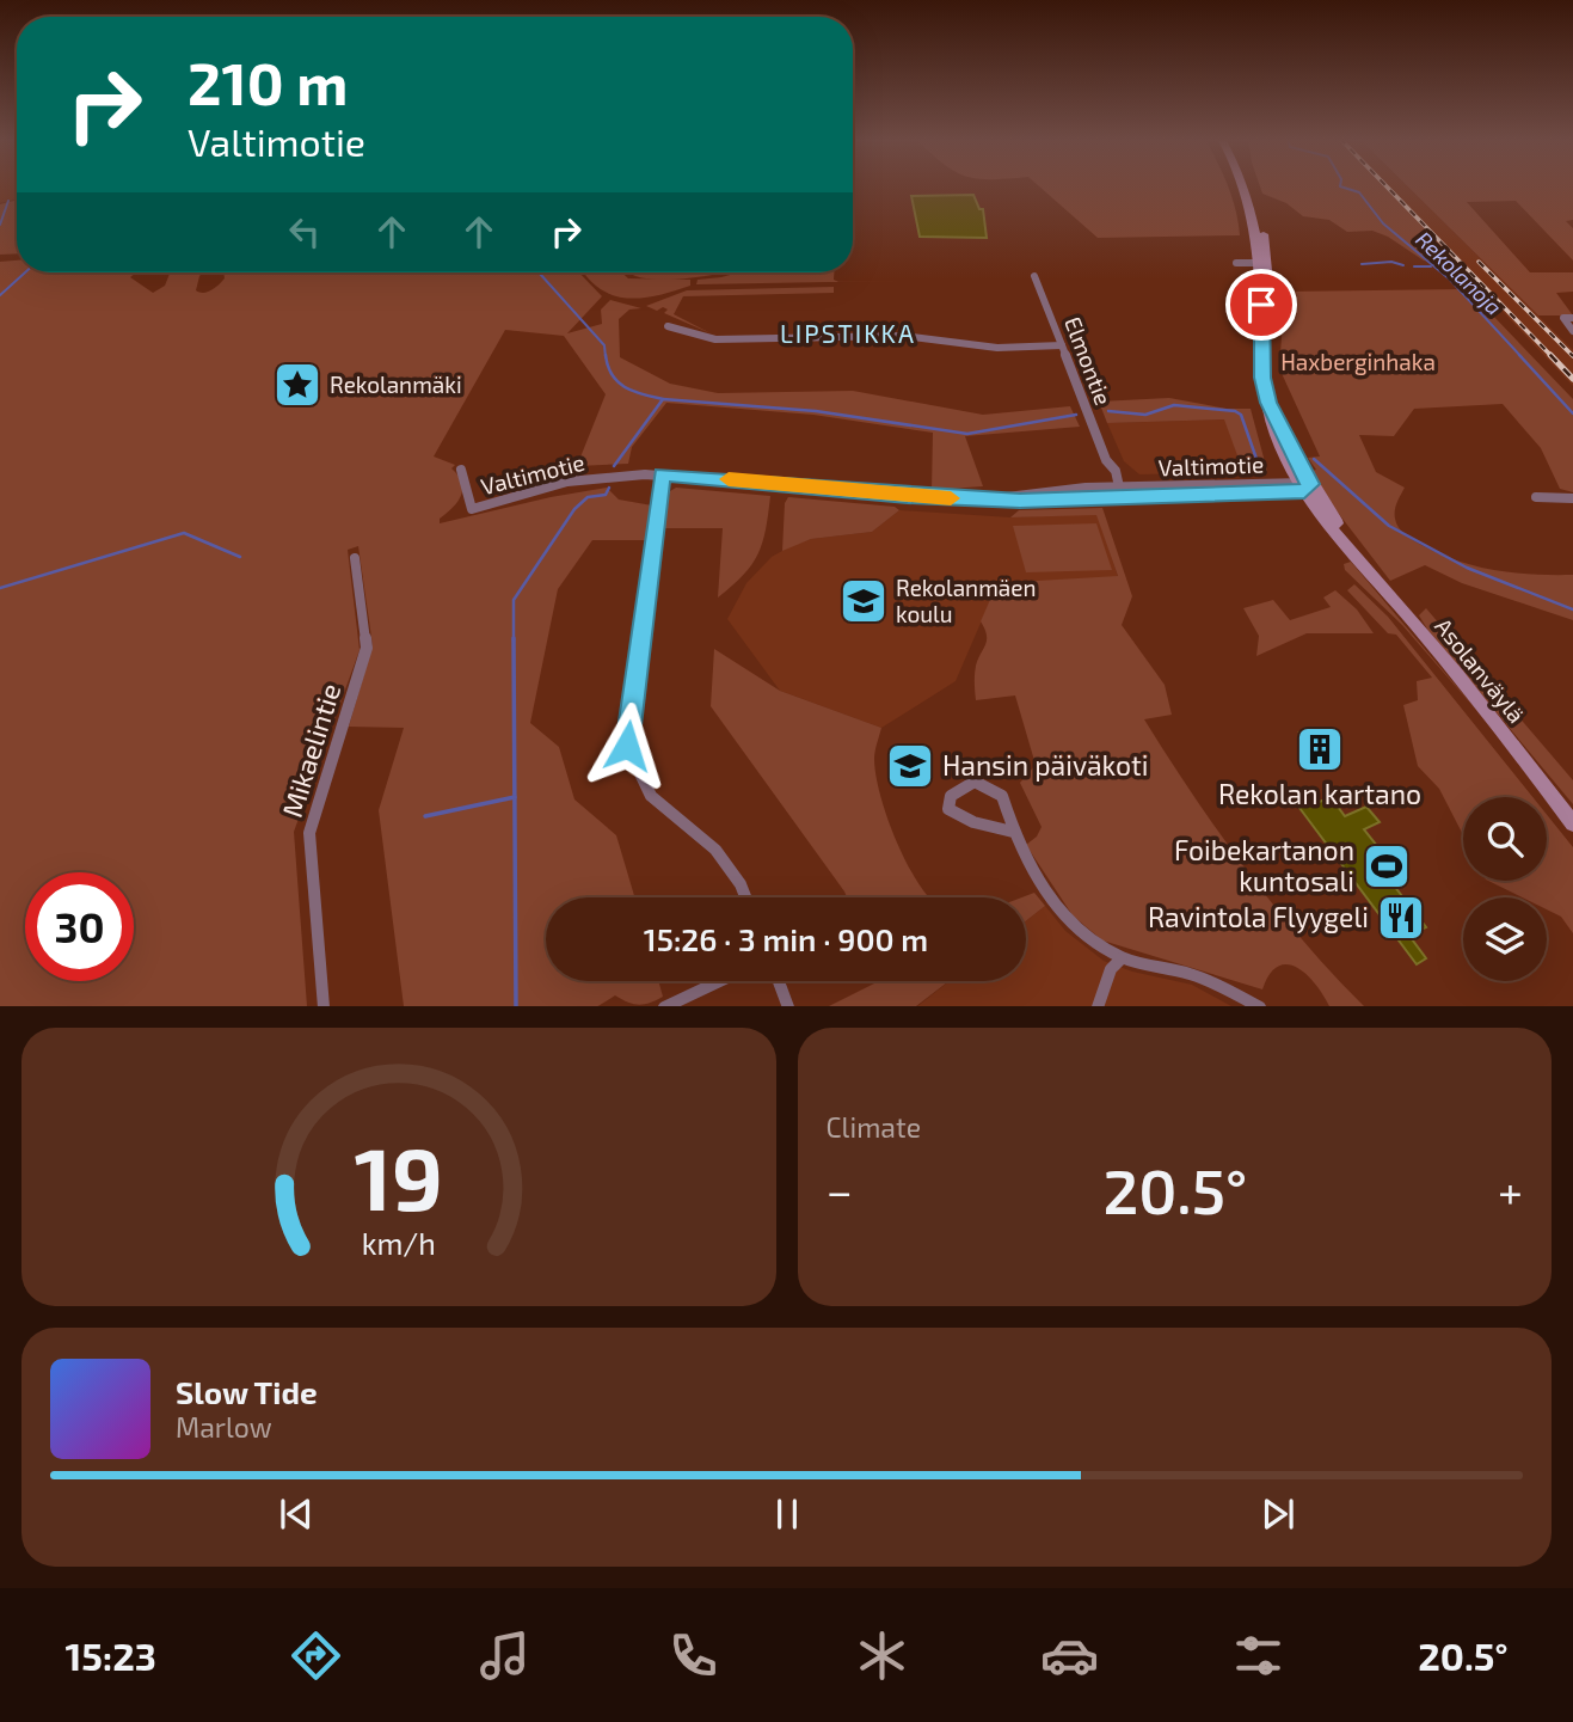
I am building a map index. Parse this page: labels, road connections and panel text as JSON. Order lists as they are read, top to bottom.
{
  "streets": {
    "main road": ["Asolanväylä"],
    "street": ["Elmontie", "Valtimotie", "Mikaelintie"]
  },
  "crossings": [
    ["Elmontie", "Valtimotie"],
    ["Valtimotie", "Asolanväylä"]
  ],
  "districts": ["LIPSTIKKA"],
  "water": ["Rekolanoja"],
  "parks": ["Haxberginhaka"],
  "places": {
    "place": ["Rekolanmäki"],
    "school or university": ["Rekolanmäen koulu", "Hansin päiväkoti"],
    "building": ["Rekolan kartano"],
    "sports": ["Foibekartanon kuntosali"],
    "restaurant": ["Ravintola Flyygeli"]
  },
  "page": {
    "turn": ["210 m", "Valtimotie"],
    "limit": "30",
    "trip": "15:26 · 3 min · 900 m",
    "tile": "Climate",
    "heat": ["−", "20.5°", "+"],
    "song": ["Slow Tide", "Marlow"],
    "tabs": ["15:23", "20.5°"],
    "gauge": ["19", "km/h"]
  }
}
